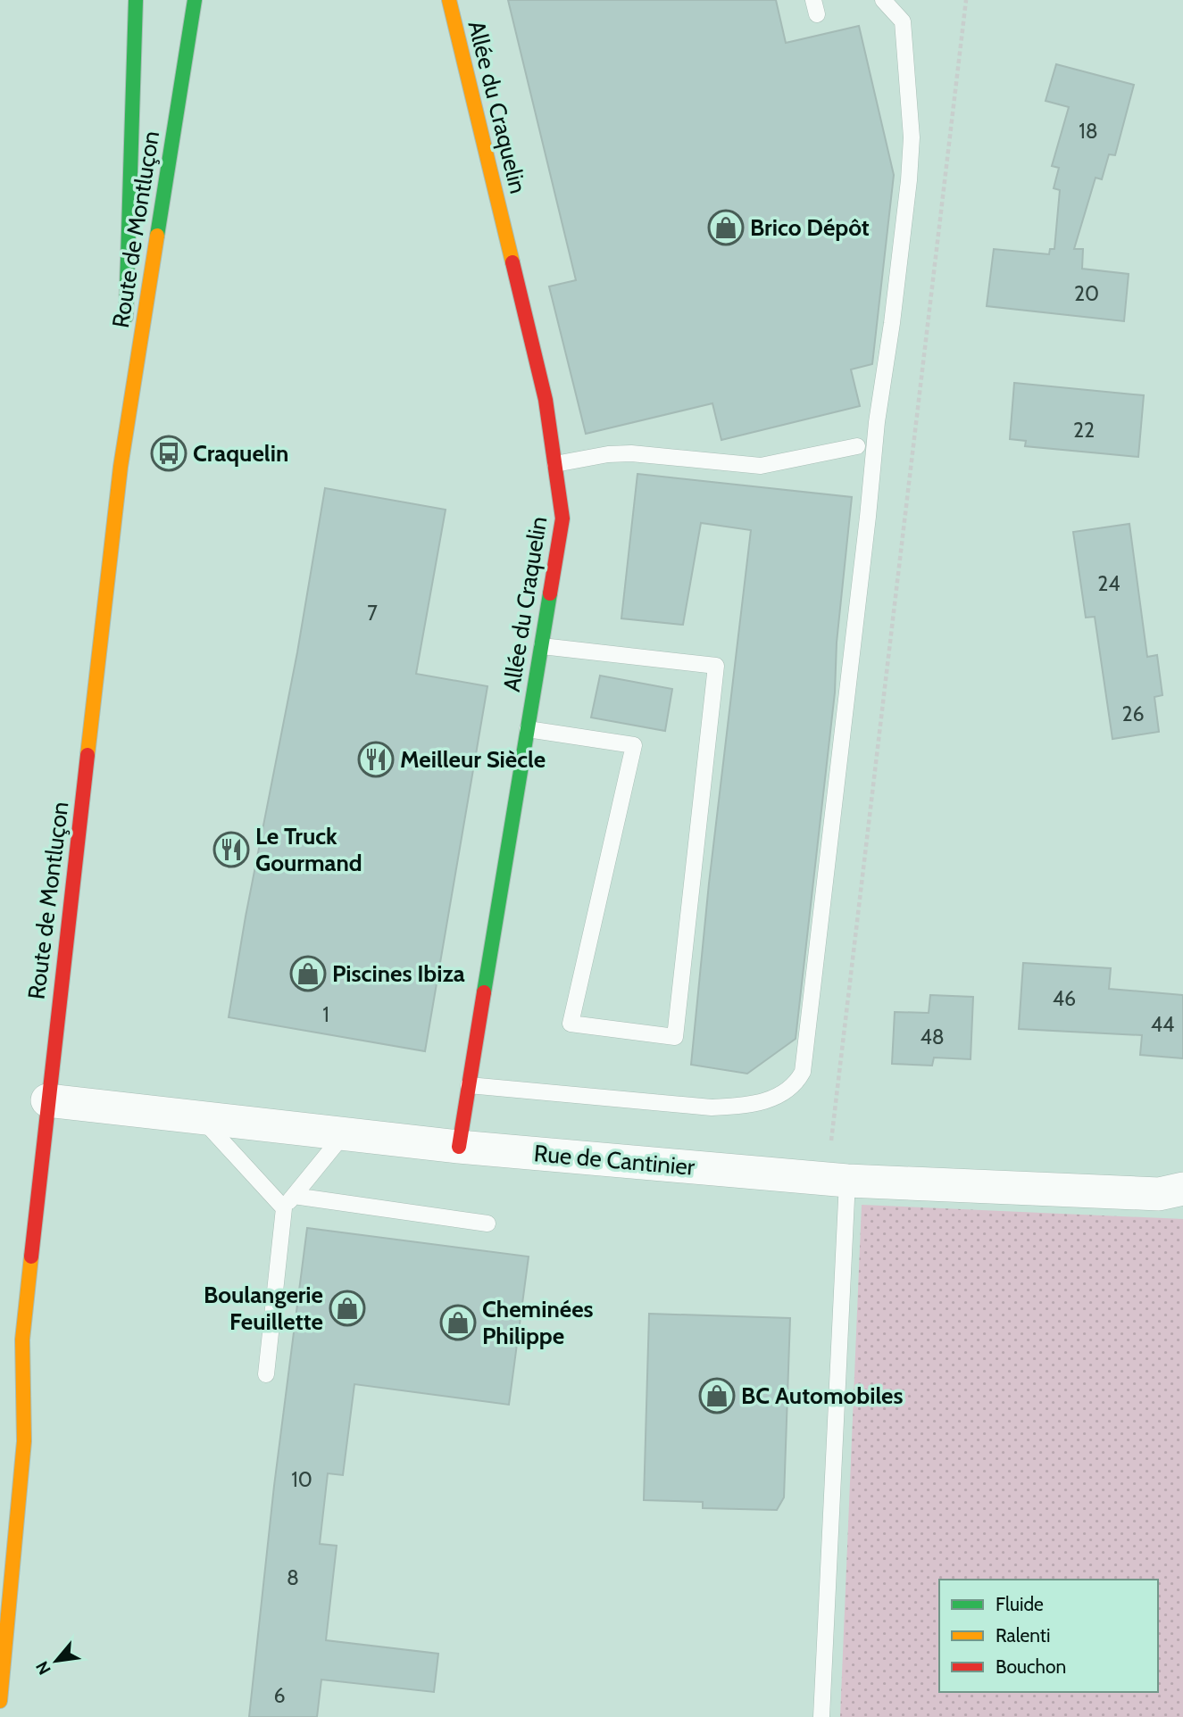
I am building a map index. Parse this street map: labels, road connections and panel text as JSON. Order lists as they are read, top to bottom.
{
  "streets": {
    "main road": ["Allée du Craquelin", "Route de Montluçon"],
    "street": ["Rue de Cantinier"]
  },
  "crossings": [
    ["Allée du Craquelin", "Rue de Cantinier"],
    ["Route de Montluçon", "Rue de Cantinier"]
  ],
  "places": {
    "shop": [
      "Brico Dépôt",
      "Piscines Ibiza",
      "Boulangerie Feuillette",
      "Cheminées Philippe",
      "BC Automobiles"
    ],
    "bus stop": ["Craquelin"],
    "restaurant": ["Meilleur Siècle", "Le Truck Gourmand"]
  },
  "house_numbers": [
    "18",
    "20",
    "22",
    "24",
    "7",
    "26",
    "46",
    "1",
    "44",
    "48",
    "10",
    "8",
    "6"
  ],
  "legend": ["Fluide", "Ralenti", "Bouchon"],
  "north": "bottom left"
}
